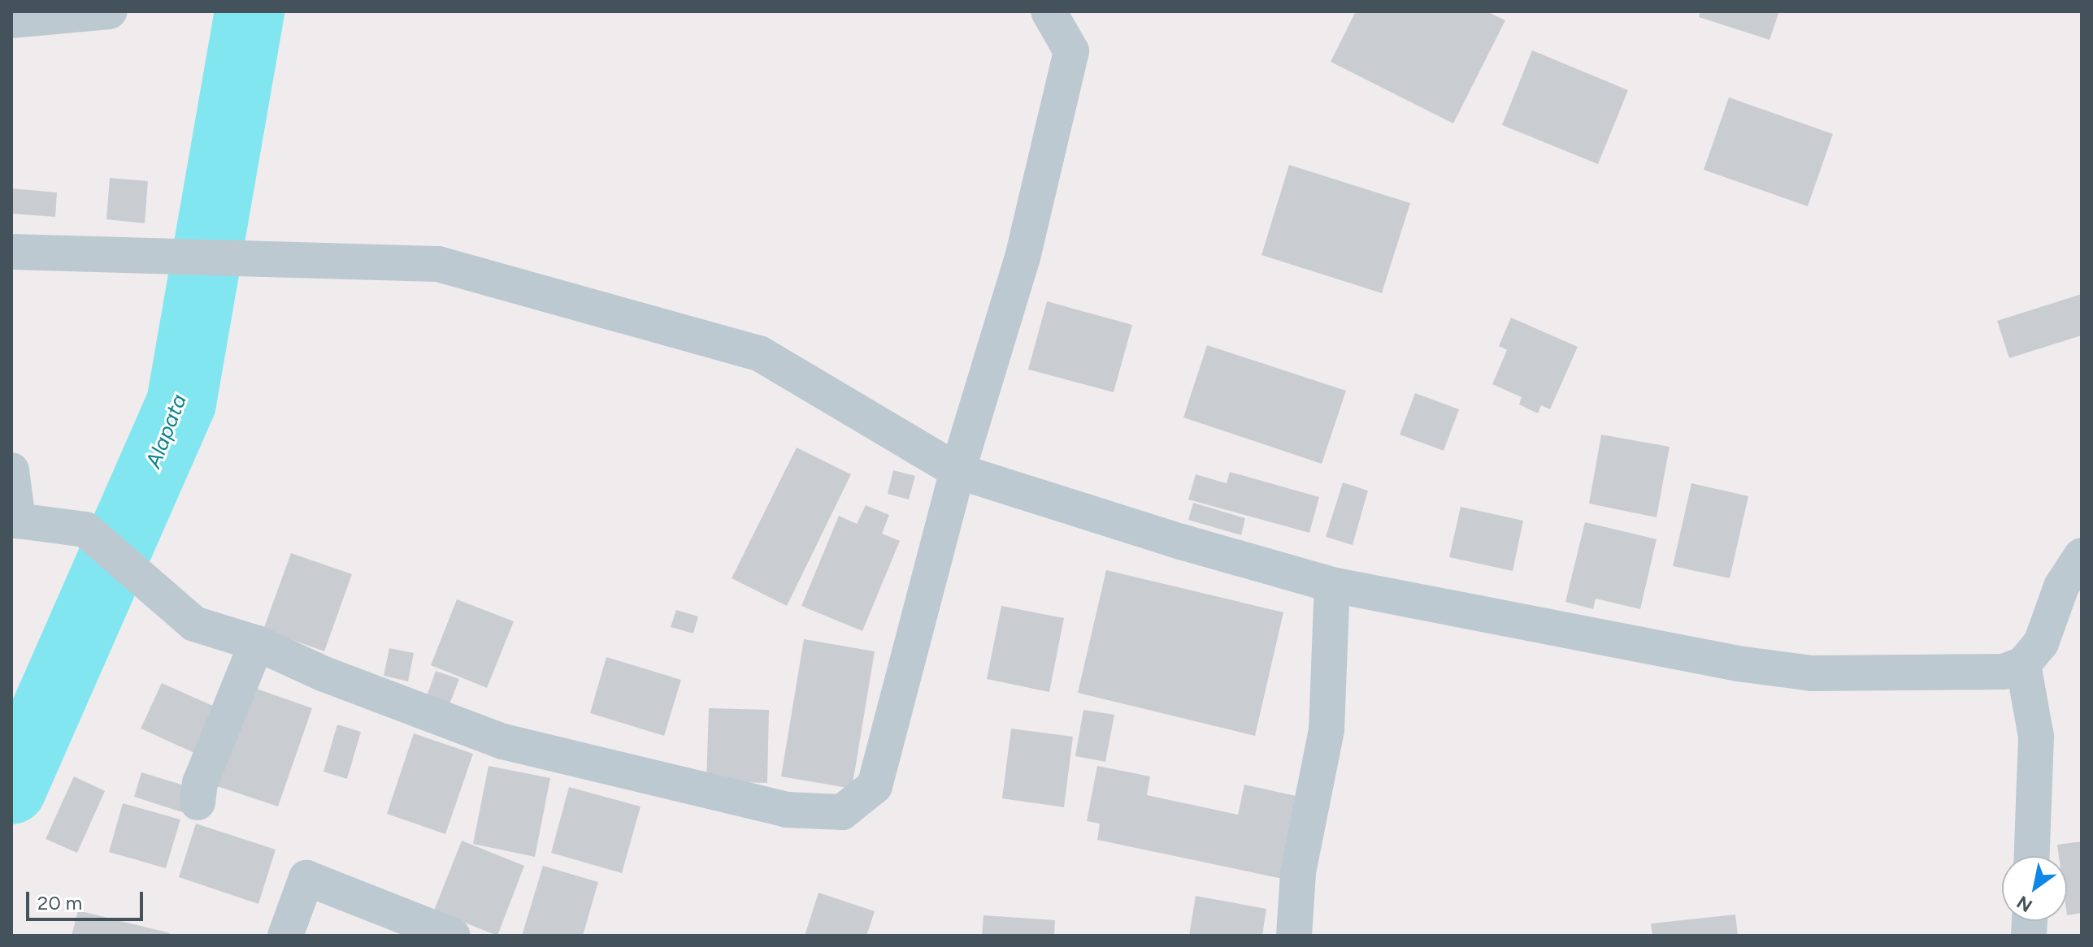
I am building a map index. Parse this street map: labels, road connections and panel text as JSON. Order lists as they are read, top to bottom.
{
  "water": ["Alapata"],
  "scale_bar": "20 m",
  "north": "bottom left"
}
